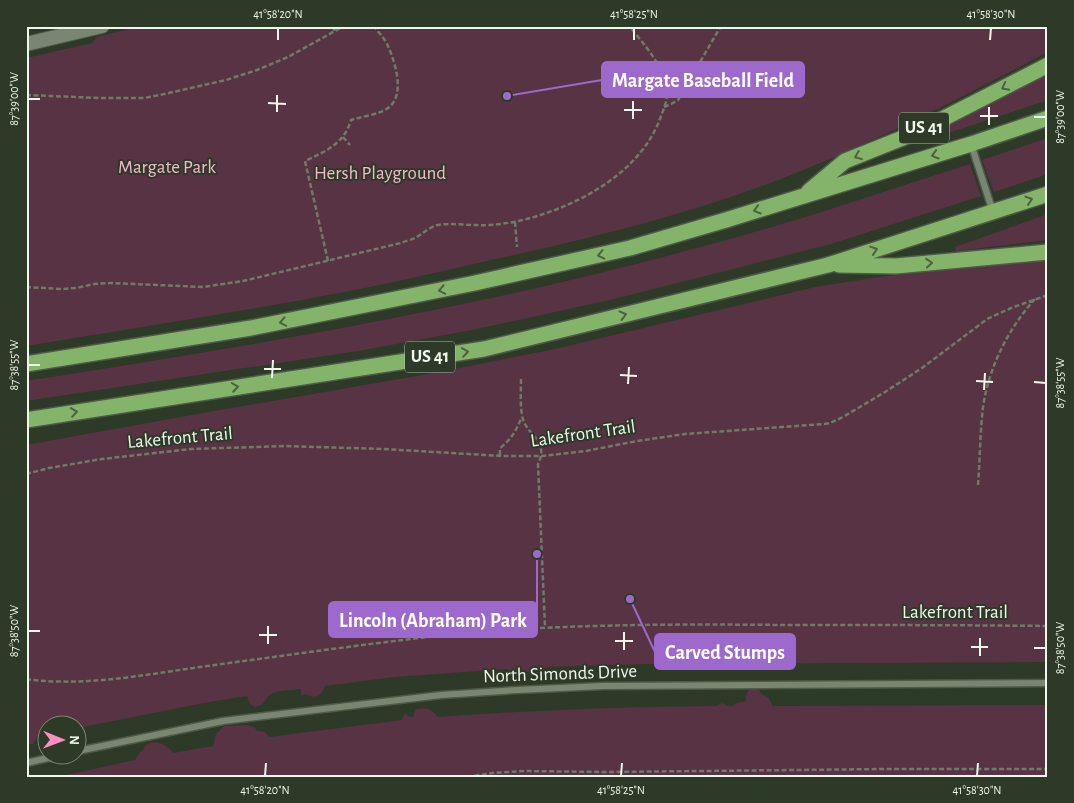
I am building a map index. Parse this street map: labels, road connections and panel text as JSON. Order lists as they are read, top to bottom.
{
  "streets": {
    "highway": ["US 41"],
    "lane": ["North Simonds Drive"],
    "path": ["Lakefront Trail"]
  },
  "parks": ["Margate Park", "Hersh Playground"],
  "places": ["Margate Baseball Field", "Lincoln (Abraham) Park", "Carved Stumps"],
  "north": "right",
  "coordinates": [
    "41°58'20\"N",
    "41°58'25\"N",
    "41°58'30\"N",
    "87°39'00\"W",
    "87°38'55\"W",
    "87°38'50\"W"
  ]
}
